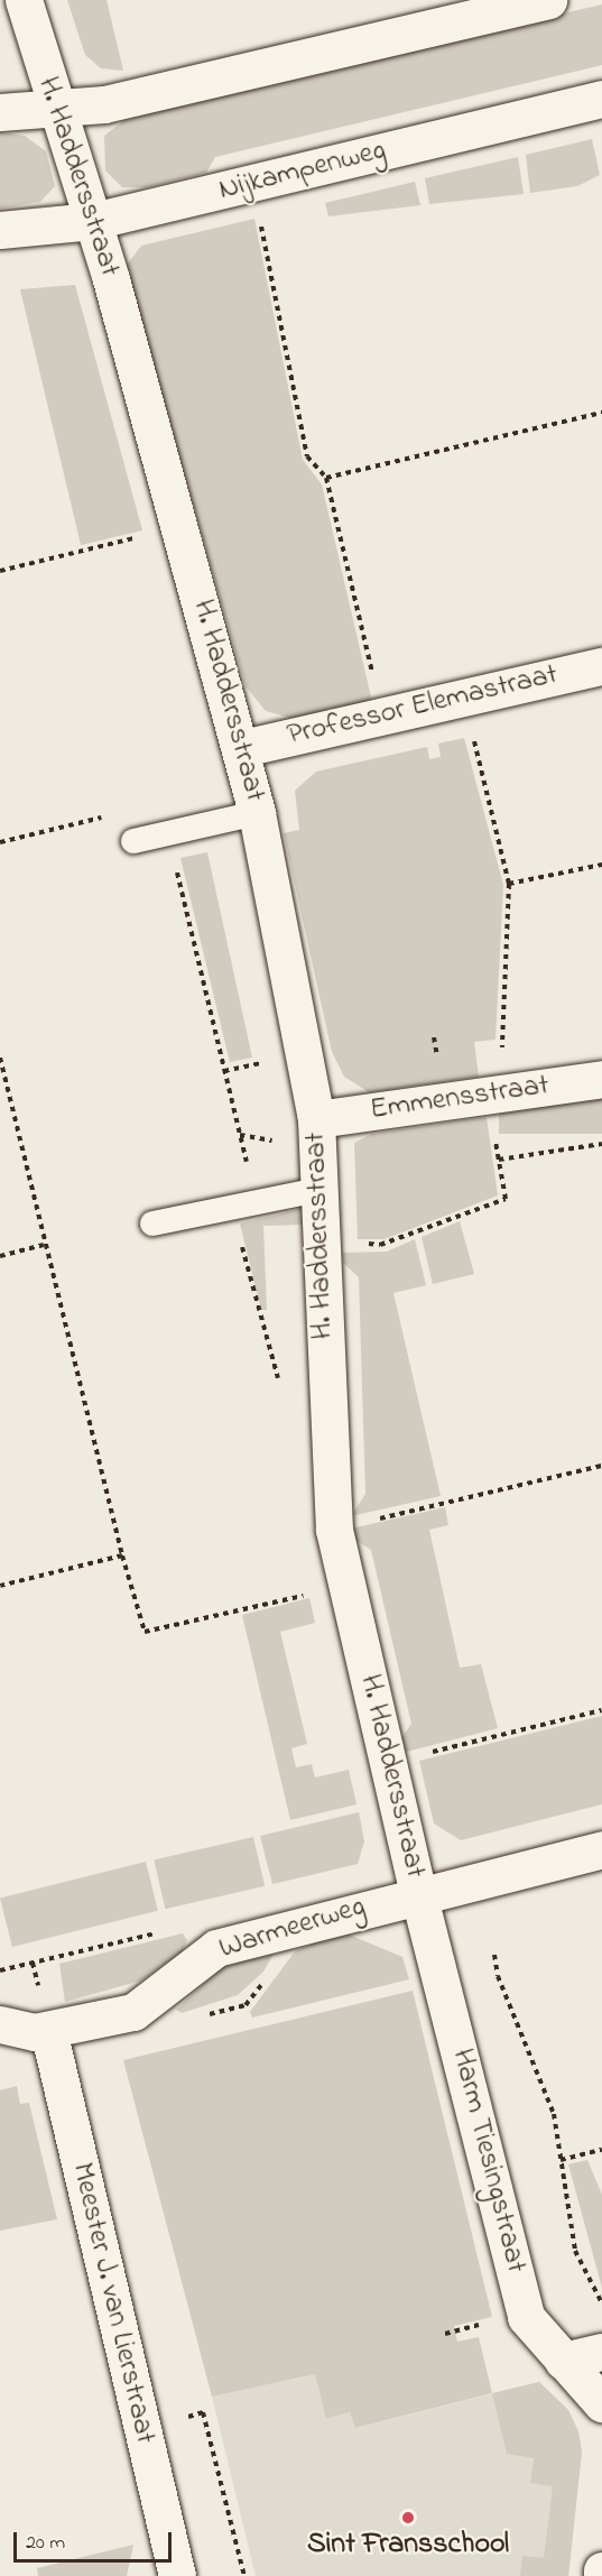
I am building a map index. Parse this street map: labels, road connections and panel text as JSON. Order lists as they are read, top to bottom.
{
  "streets": {
    "street": [
      "Nijkampenweg",
      "H. Haddersstraat",
      "Professor Elemastraat",
      "Emmensstraat",
      "Warmeerweg",
      "Harm Tiesingstraat",
      "Meester J. van Lierstraat"
    ]
  },
  "crossings": [
    ["Nijkampenweg", "H. Haddersstraat"],
    ["H. Haddersstraat", "Professor Elemastraat"],
    ["H. Haddersstraat", "Emmensstraat"],
    ["H. Haddersstraat", "Warmeerweg"],
    ["H. Haddersstraat", "Harm Tiesingstraat"],
    ["Warmeerweg", "Harm Tiesingstraat"],
    ["Warmeerweg", "Meester J. van Lierstraat"]
  ],
  "places": ["Sint Fransschool"],
  "scale_bar": "20 m"
}
